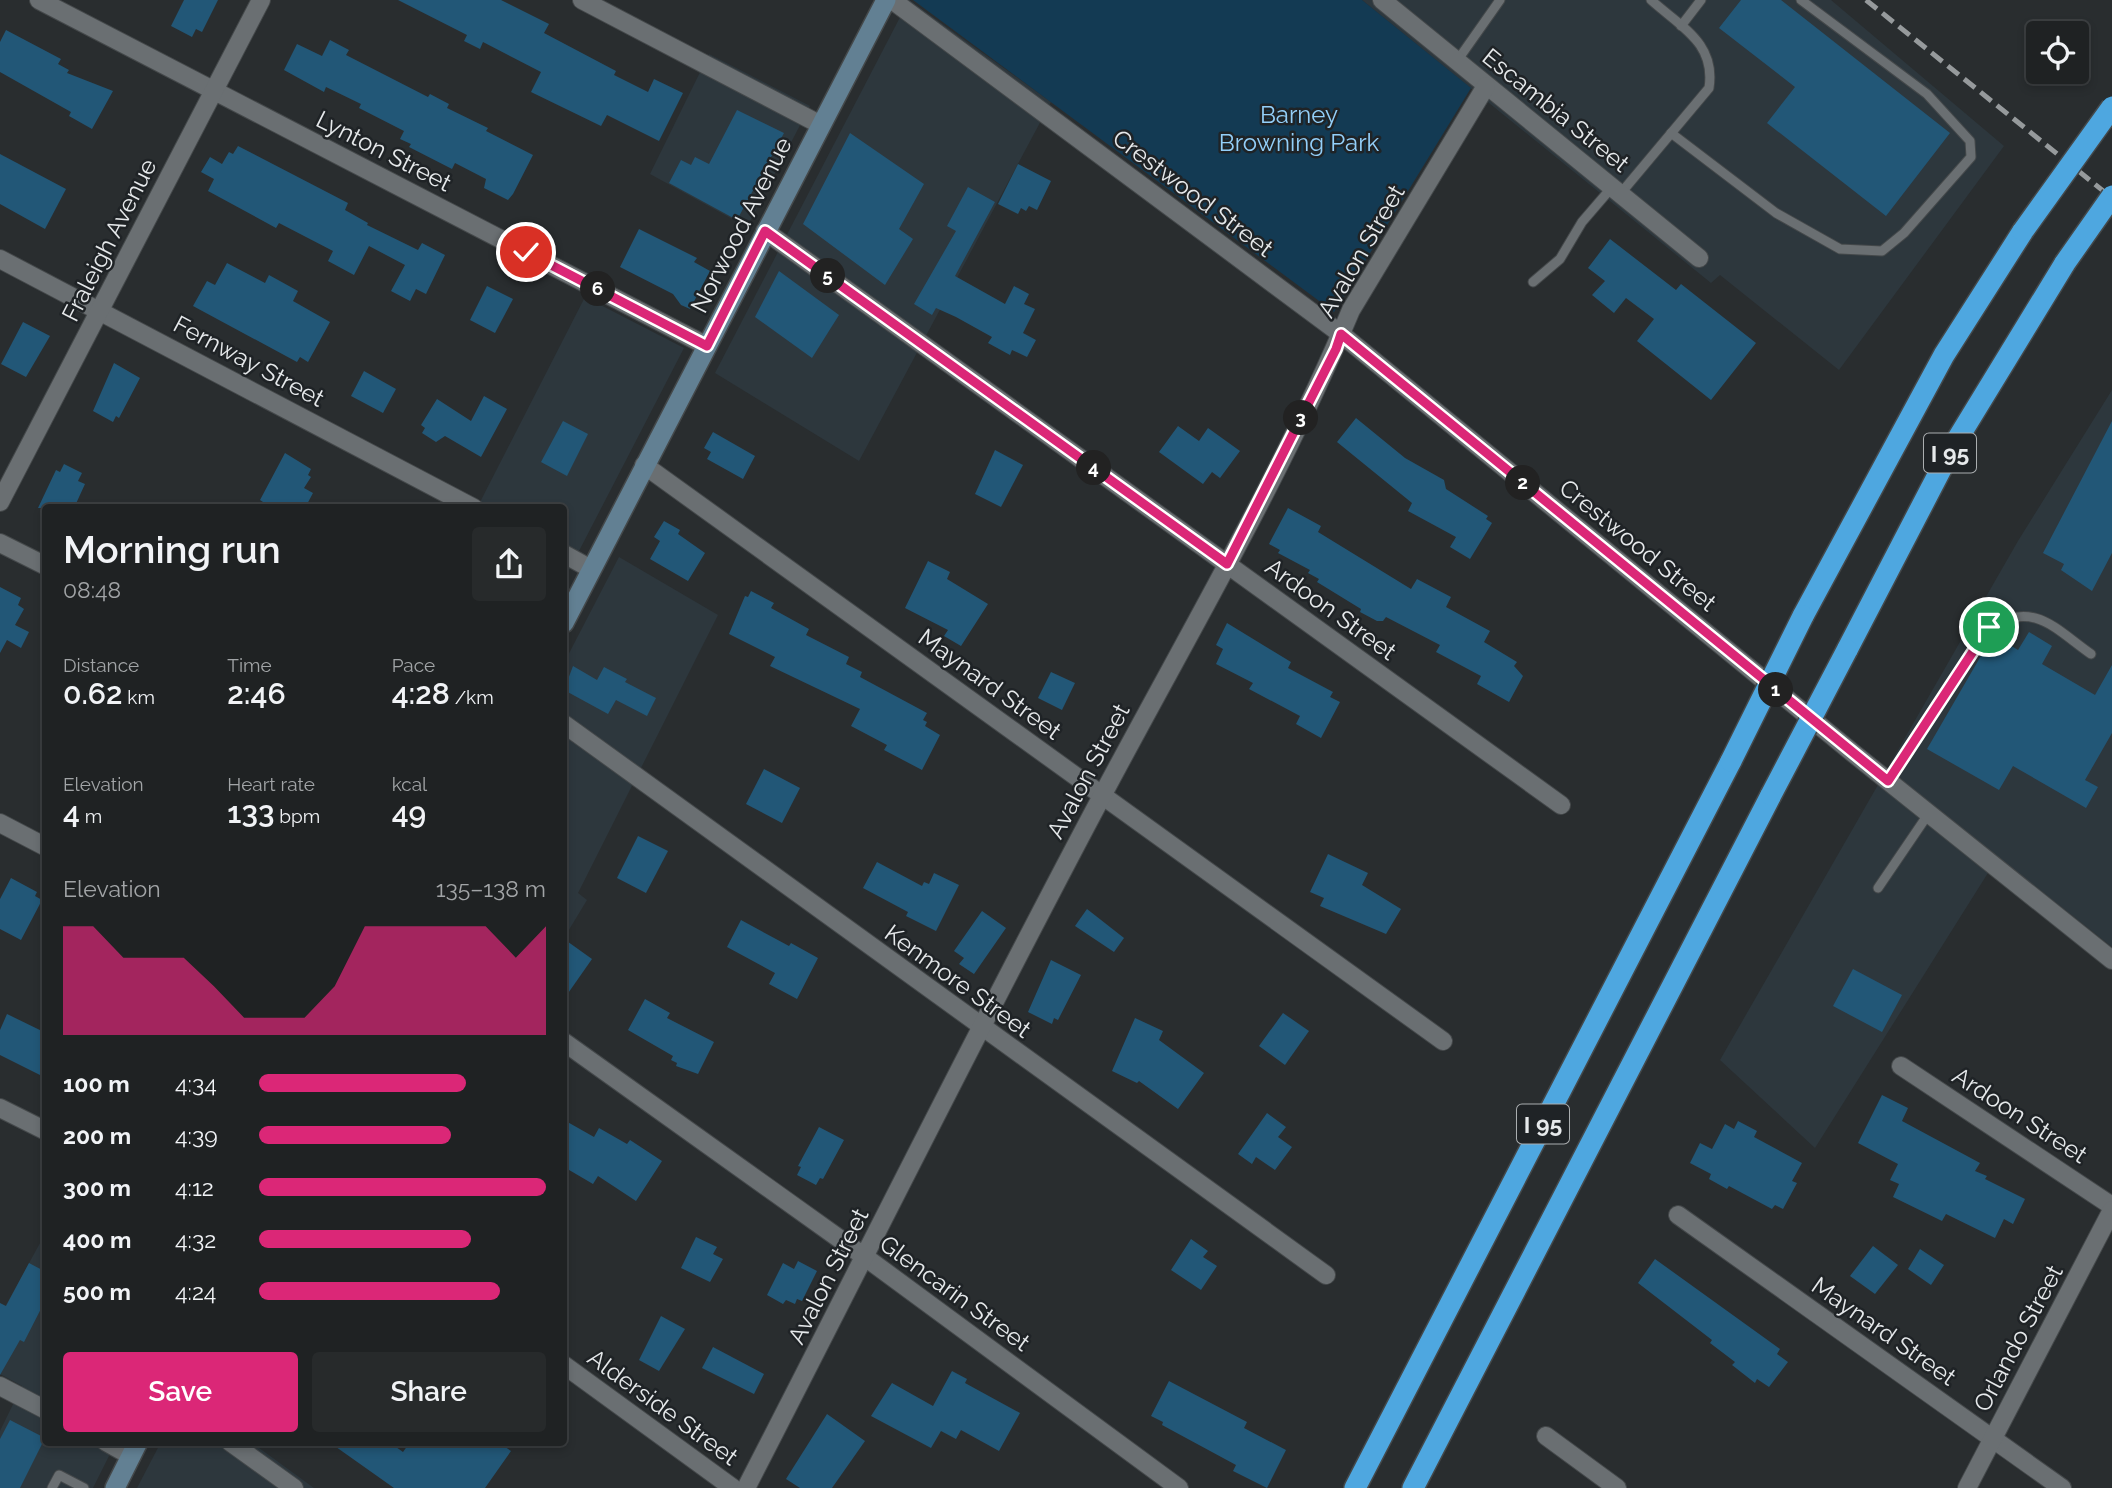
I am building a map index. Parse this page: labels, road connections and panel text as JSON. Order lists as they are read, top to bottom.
{
  "streets": {
    "highway": ["I 95"],
    "main road": ["Norwood Avenue"],
    "street": [
      "Escambia Street",
      "Lynton Street",
      "Crestwood Street",
      "Fraleigh Avenue",
      "Avalon Street",
      "Fernway Street",
      "Ardoon Street",
      "Maynard Street",
      "Kenmore Street",
      "Glencarin Street",
      "Orlando Street",
      "Alderside Street"
    ]
  },
  "crossings": [
    ["Escambia Street", "Avalon Street"],
    ["Lynton Street", "Norwood Avenue"],
    ["Lynton Street", "Fraleigh Avenue"],
    ["Crestwood Street", "Avalon Street"],
    ["Norwood Avenue", "Ardoon Street"],
    ["Norwood Avenue", "Maynard Street"],
    ["Fraleigh Avenue", "Fernway Street"],
    ["Avalon Street", "Ardoon Street"],
    ["Avalon Street", "Maynard Street"],
    ["Avalon Street", "Kenmore Street"],
    ["Avalon Street", "Glencarin Street"],
    ["Ardoon Street", "Orlando Street"],
    ["Maynard Street", "Orlando Street"]
  ],
  "parks": ["Barney Browning Park"],
  "page": {
    "pins": [
      "5",
      "6",
      "3",
      "4",
      "2",
      "1"
    ],
    "heading": ["Morning run", "08:48"],
    "stats": [
      ["Distance", "0.62 km"],
      ["Time", "2:46"],
      ["Pace", "4:28 /km"],
      ["Elevation", "4 m"],
      ["Heart rate", "133 bpm"],
      ["kcal", "49"]
    ],
    "chart": ["Elevation", "135–138 m"],
    "list": [
      {
        "name": "100 m",
        "note": "4:34"
      },
      {
        "name": "200 m",
        "note": "4:39"
      },
      {
        "name": "300 m",
        "note": "4:12"
      },
      {
        "name": "400 m",
        "note": "4:32"
      },
      {
        "name": "500 m",
        "note": "4:24"
      }
    ],
    "buttons": ["Save", "Share"]
  }
}
